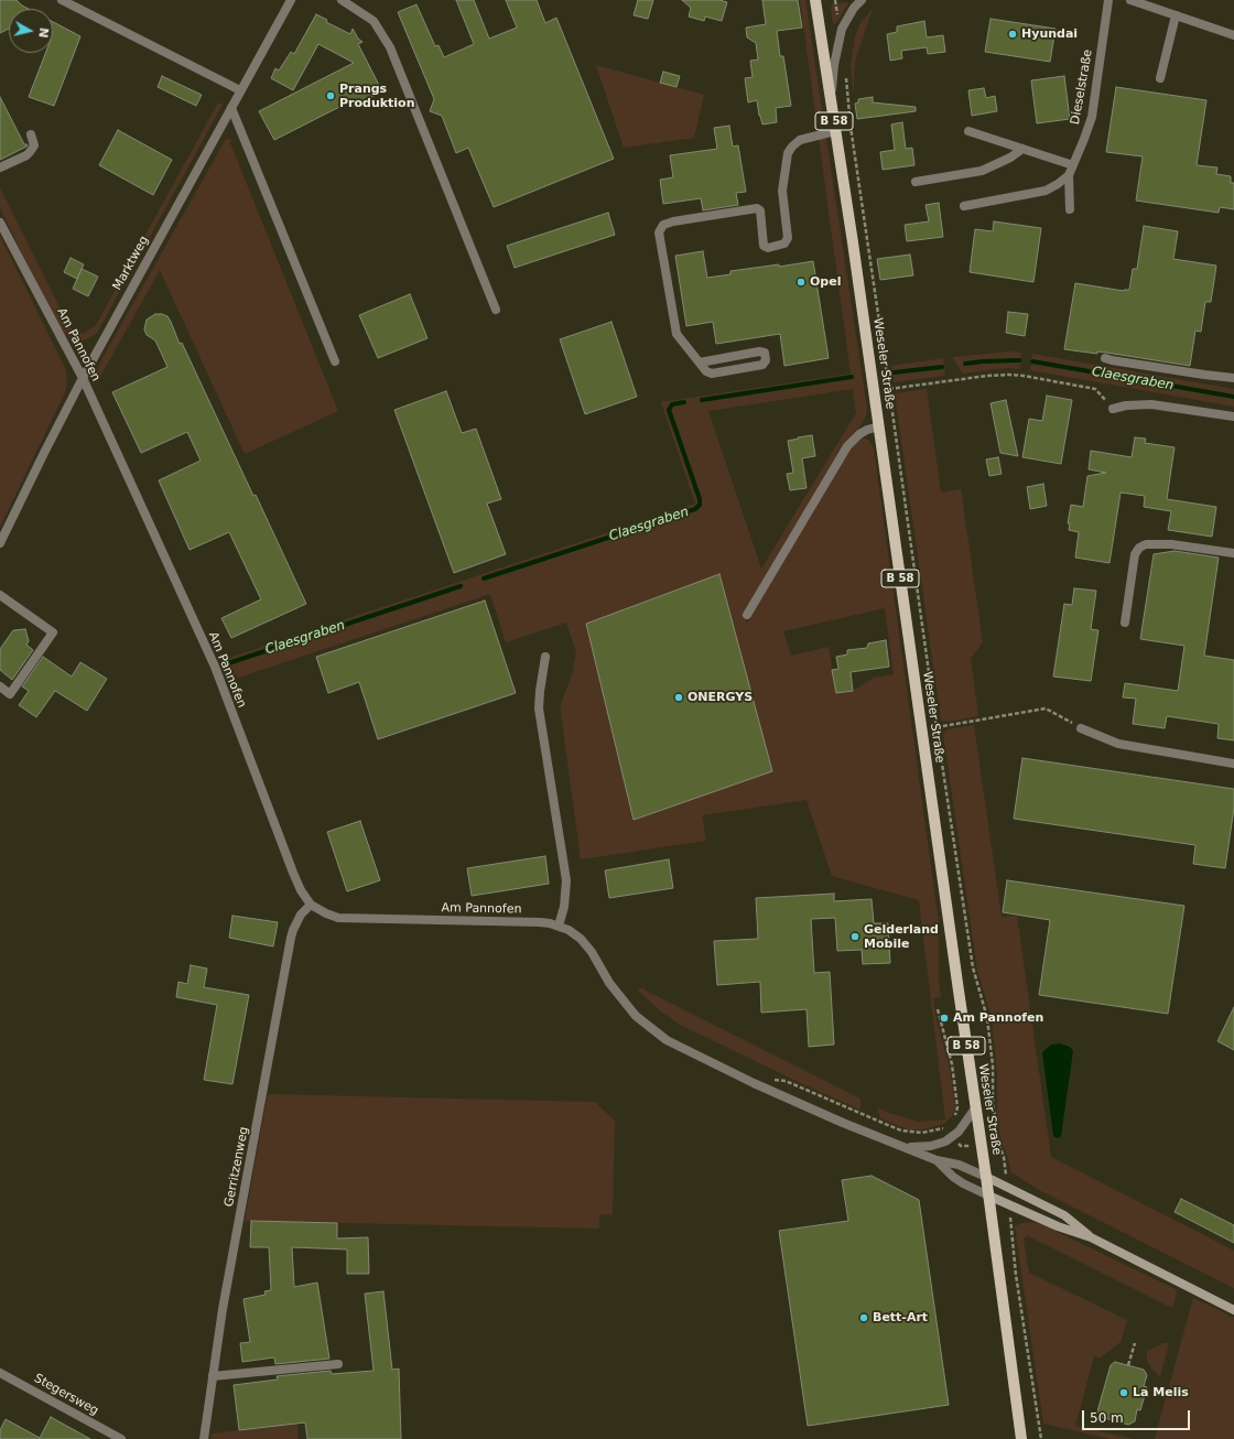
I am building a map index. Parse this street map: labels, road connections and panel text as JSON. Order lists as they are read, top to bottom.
{
  "streets": {
    "main road": ["B 58", "Weseler Straße"],
    "street": [
      "Dieselstraße",
      "Marktweg",
      "Am Pannofen",
      "Gerritzenweg",
      "Stegersweg"
    ]
  },
  "crossings": [
    ["Marktweg", "Am Pannofen"],
    ["Am Pannofen", "Gerritzenweg"]
  ],
  "water": ["Claesgraben"],
  "places": [
    "Hyundai",
    "Prangs Produktion",
    "Opel",
    "ONERGYS",
    "Gelderland Mobile",
    "Am Pannofen",
    "Bett-Art",
    "La Melis"
  ],
  "scale_bar": "50 m",
  "north": "right"
}
